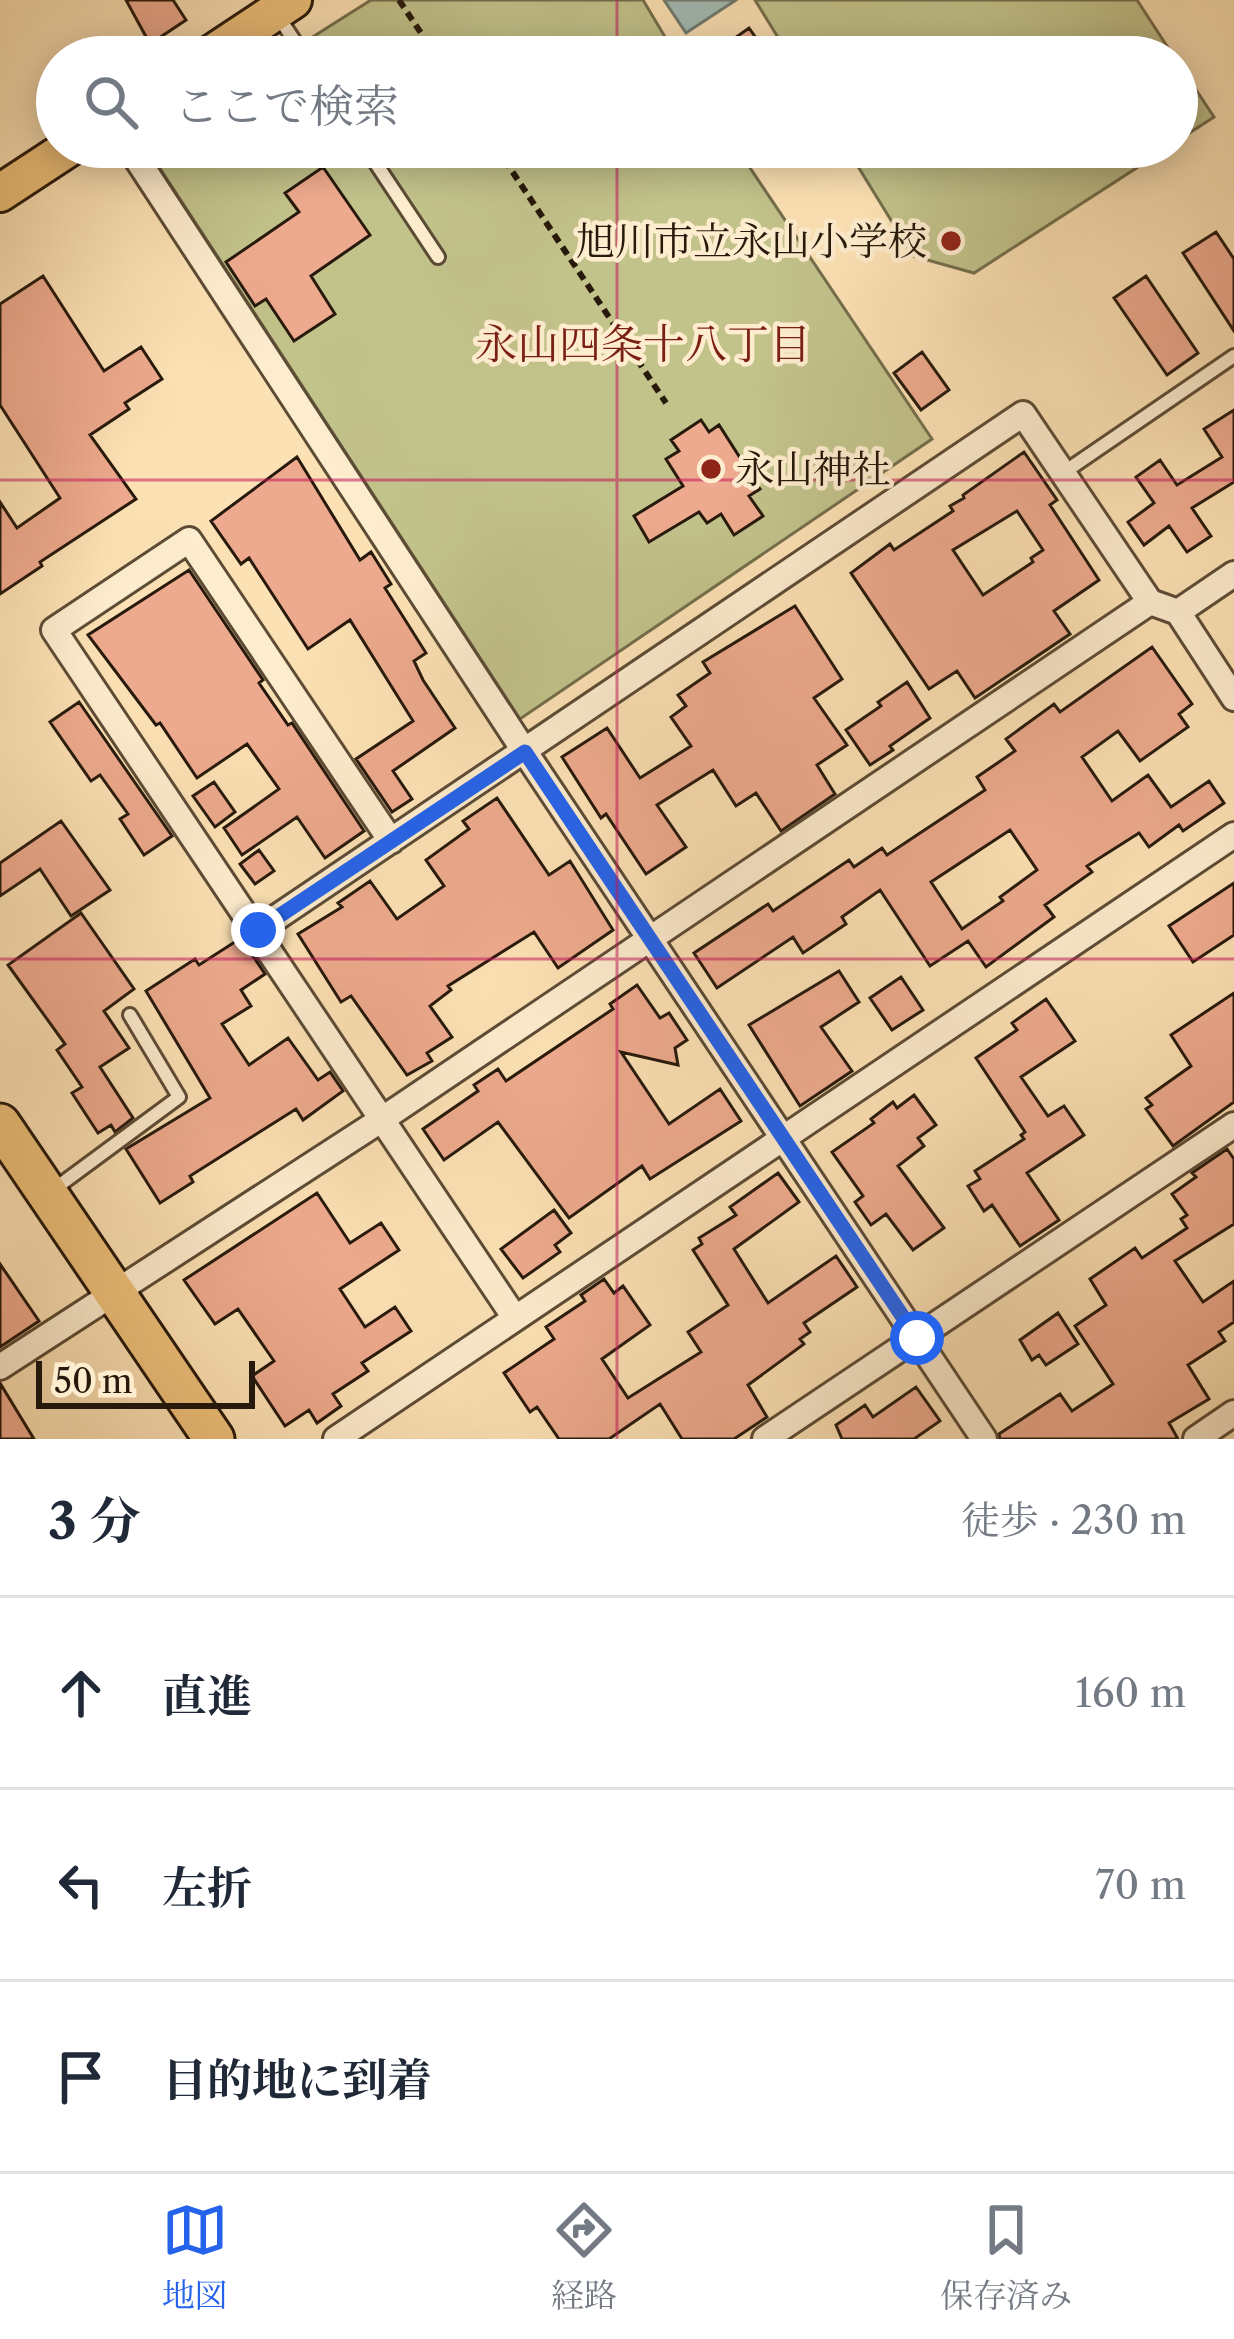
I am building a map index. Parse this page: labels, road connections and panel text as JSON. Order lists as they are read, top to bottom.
{
  "districts": ["永山四条十八丁目"],
  "places": ["旭川市立永山小学校", "永山神社"],
  "scale_bar": "50 m",
  "page": {
    "search": "ここで検索",
    "scale": "50 m",
    "heading": ["3 分", "徒歩 · 230 m"],
    "list": [
      ["直進", "160 m"],
      ["左折", "70 m"],
      "目的地に到着"
    ],
    "nav": ["地図", "経路", "保存済み"]
  }
}
